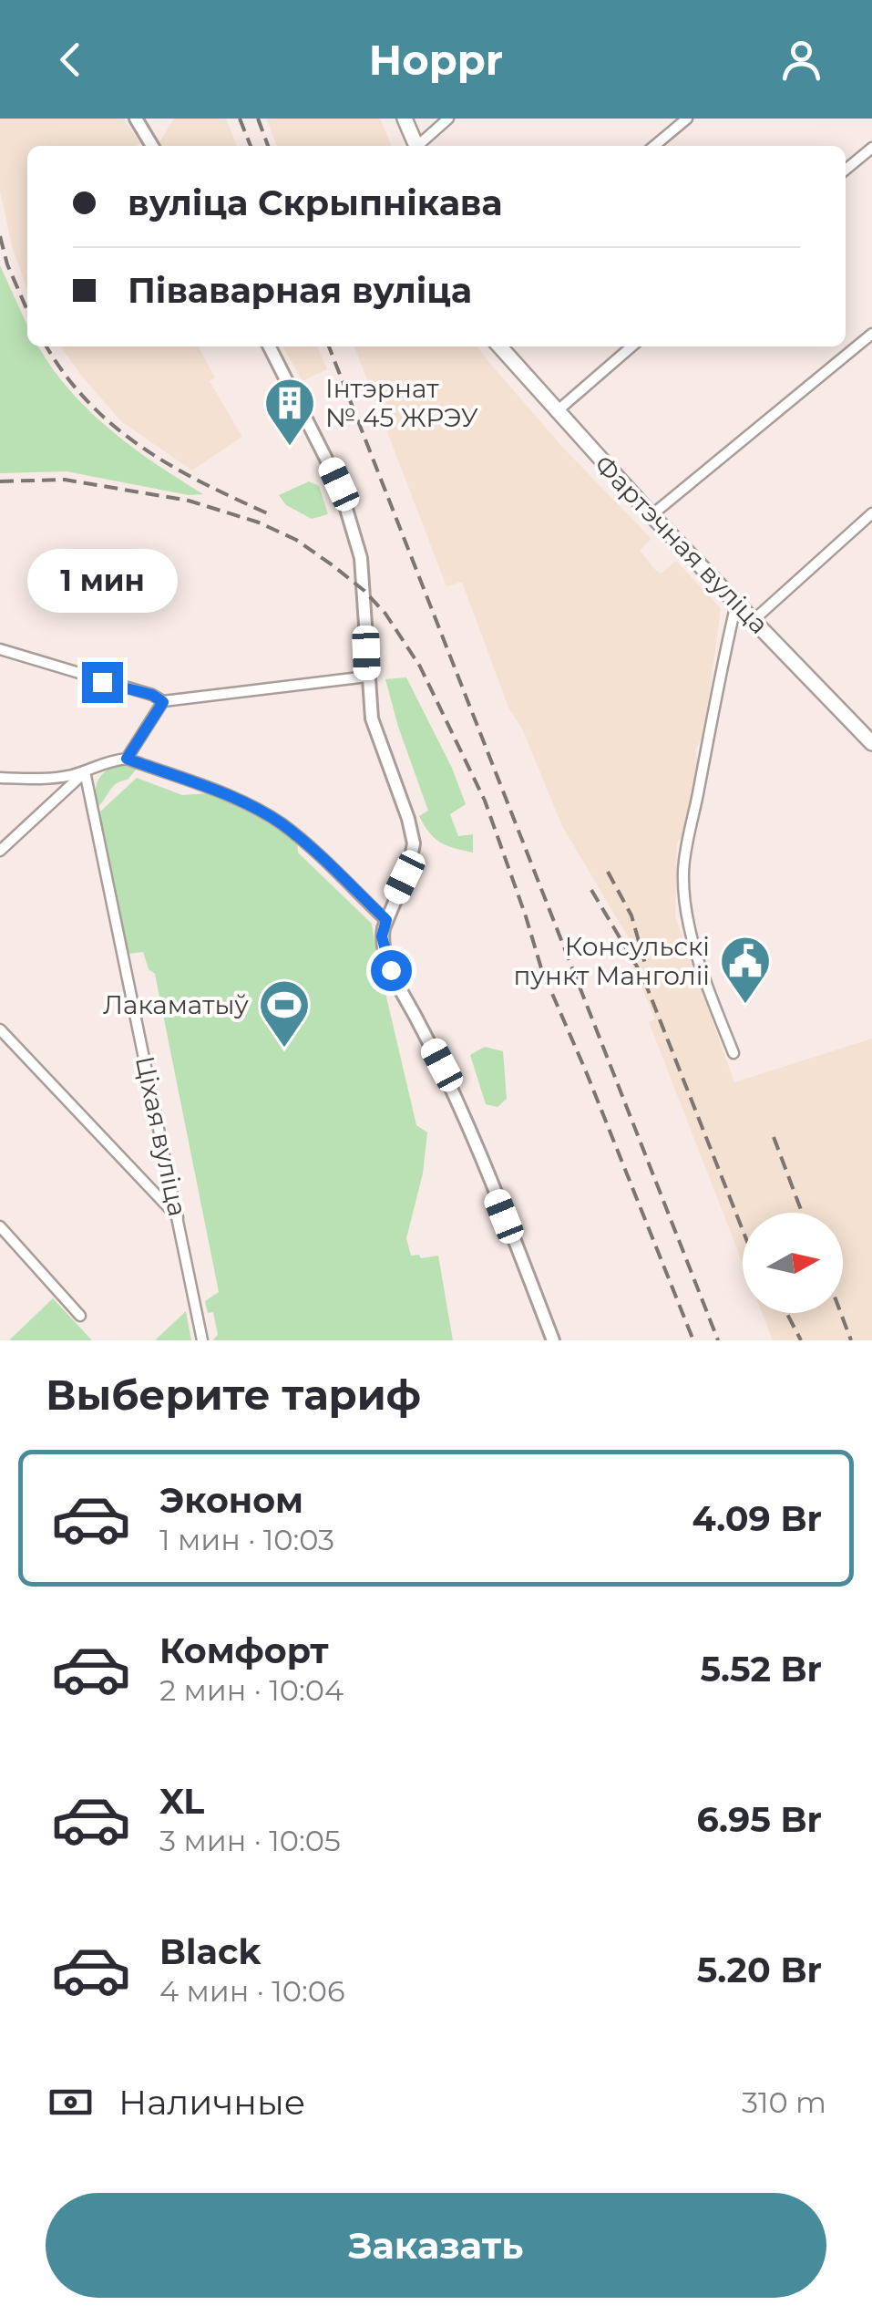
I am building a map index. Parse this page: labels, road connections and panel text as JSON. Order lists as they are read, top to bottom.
{
  "streets": {
    "main road": ["Фартэчная вуліца"],
    "street": ["Ціхая вуліца"]
  },
  "places": {
    "building": ["Інтэрнат № 45 ЖРЭУ"],
    "public building": ["Консульскі пункт Манголіі"],
    "sports": ["Лакаматыў"]
  },
  "north": "right",
  "page": {
    "header": "Hoppr",
    "banner": ["вуліца Скрыпнікава", "Піваварная вуліца"],
    "bubble": "1 мин",
    "heading": "Выберите тариф",
    "list": [
      {
        "name": "Эконом",
        "note": "1 мин · 10:03",
        "value": "4.09 Br"
      },
      {
        "name": "Комфорт",
        "note": "2 мин · 10:04",
        "value": "5.52 Br"
      },
      {
        "name": "XL",
        "note": "3 мин · 10:05",
        "value": "6.95 Br"
      },
      {
        "name": "Black",
        "note": "4 мин · 10:06",
        "value": "5.20 Br"
      }
    ],
    "pay": ["Наличные", "310 m"],
    "buttons": "Заказать"
  }
}
